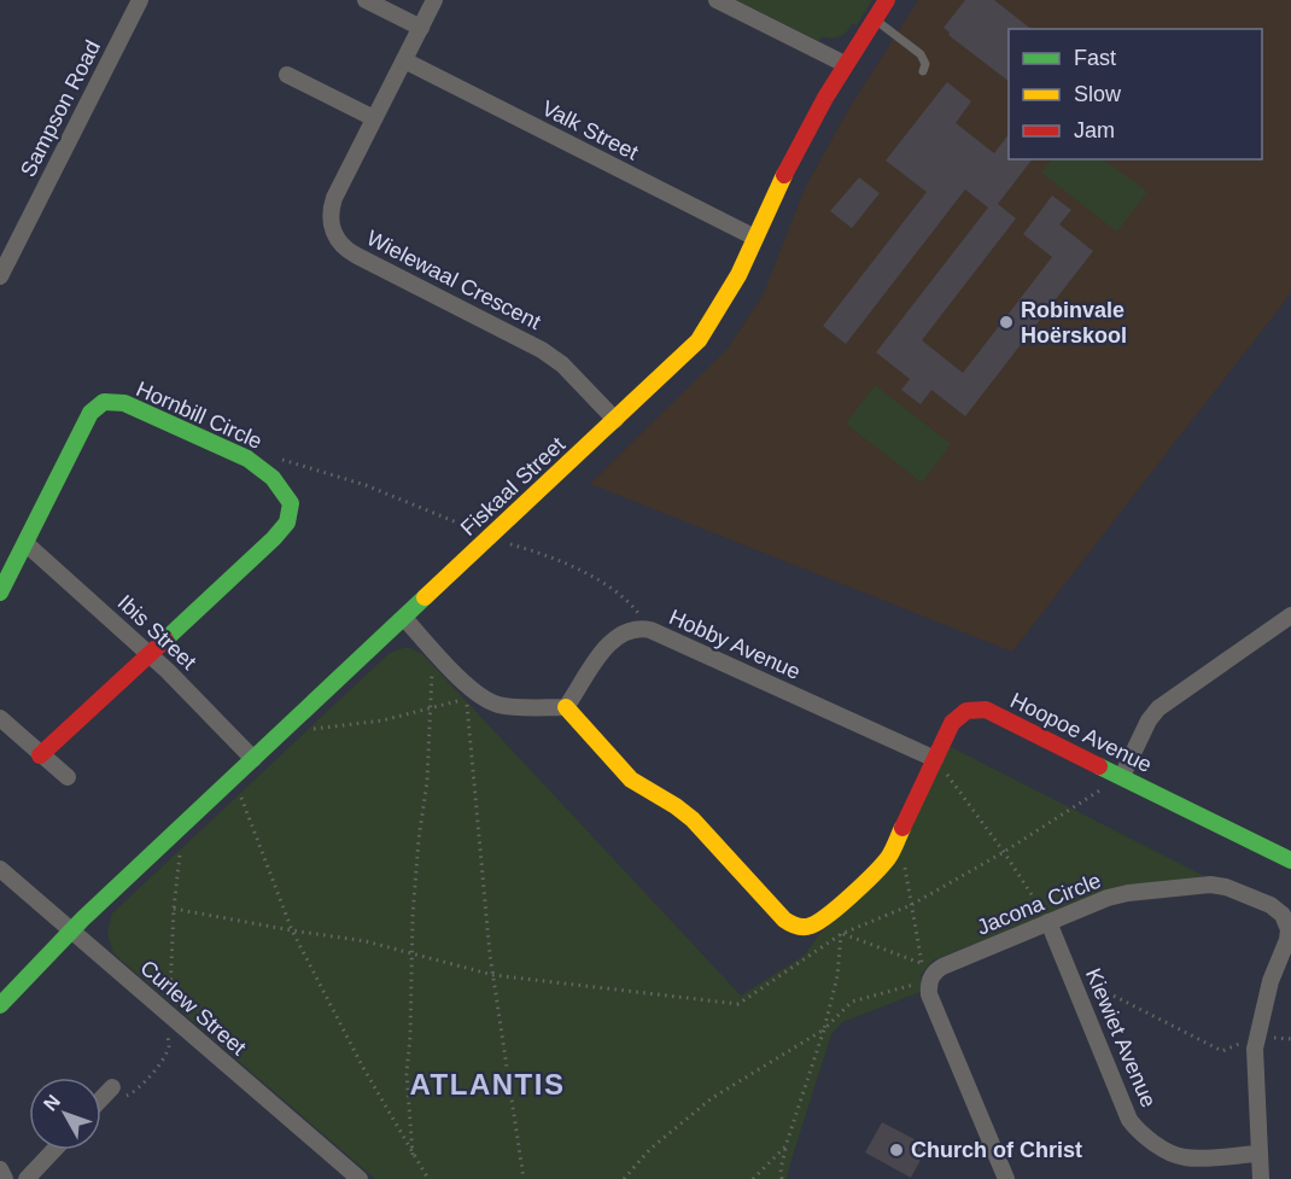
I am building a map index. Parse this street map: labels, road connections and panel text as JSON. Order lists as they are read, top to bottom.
{
  "streets": {
    "street": [
      "Sampson Road",
      "Valk Street",
      "Wielewaal Crescent",
      "Hornbill Circle",
      "Fiskaal Street",
      "Ibis Street",
      "Hobby Avenue",
      "Hoopoe Avenue",
      "Jacona Circle",
      "Curlew Street",
      "Kiewiet Avenue"
    ]
  },
  "crossings": [
    ["Valk Street", "Wielewaal Crescent"],
    ["Valk Street", "Fiskaal Street"],
    ["Wielewaal Crescent", "Fiskaal Street"],
    ["Hornbill Circle", "Ibis Street"],
    ["Fiskaal Street", "Ibis Street"],
    ["Fiskaal Street", "Curlew Street"],
    ["Hobby Avenue", "Hoopoe Avenue"],
    ["Jacona Circle", "Kiewiet Avenue"]
  ],
  "districts": ["ATLANTIS"],
  "places": ["Robinvale Hoërskool", "Church of Christ"],
  "legend": ["Fast", "Slow", "Jam"],
  "north": "top left"
}
